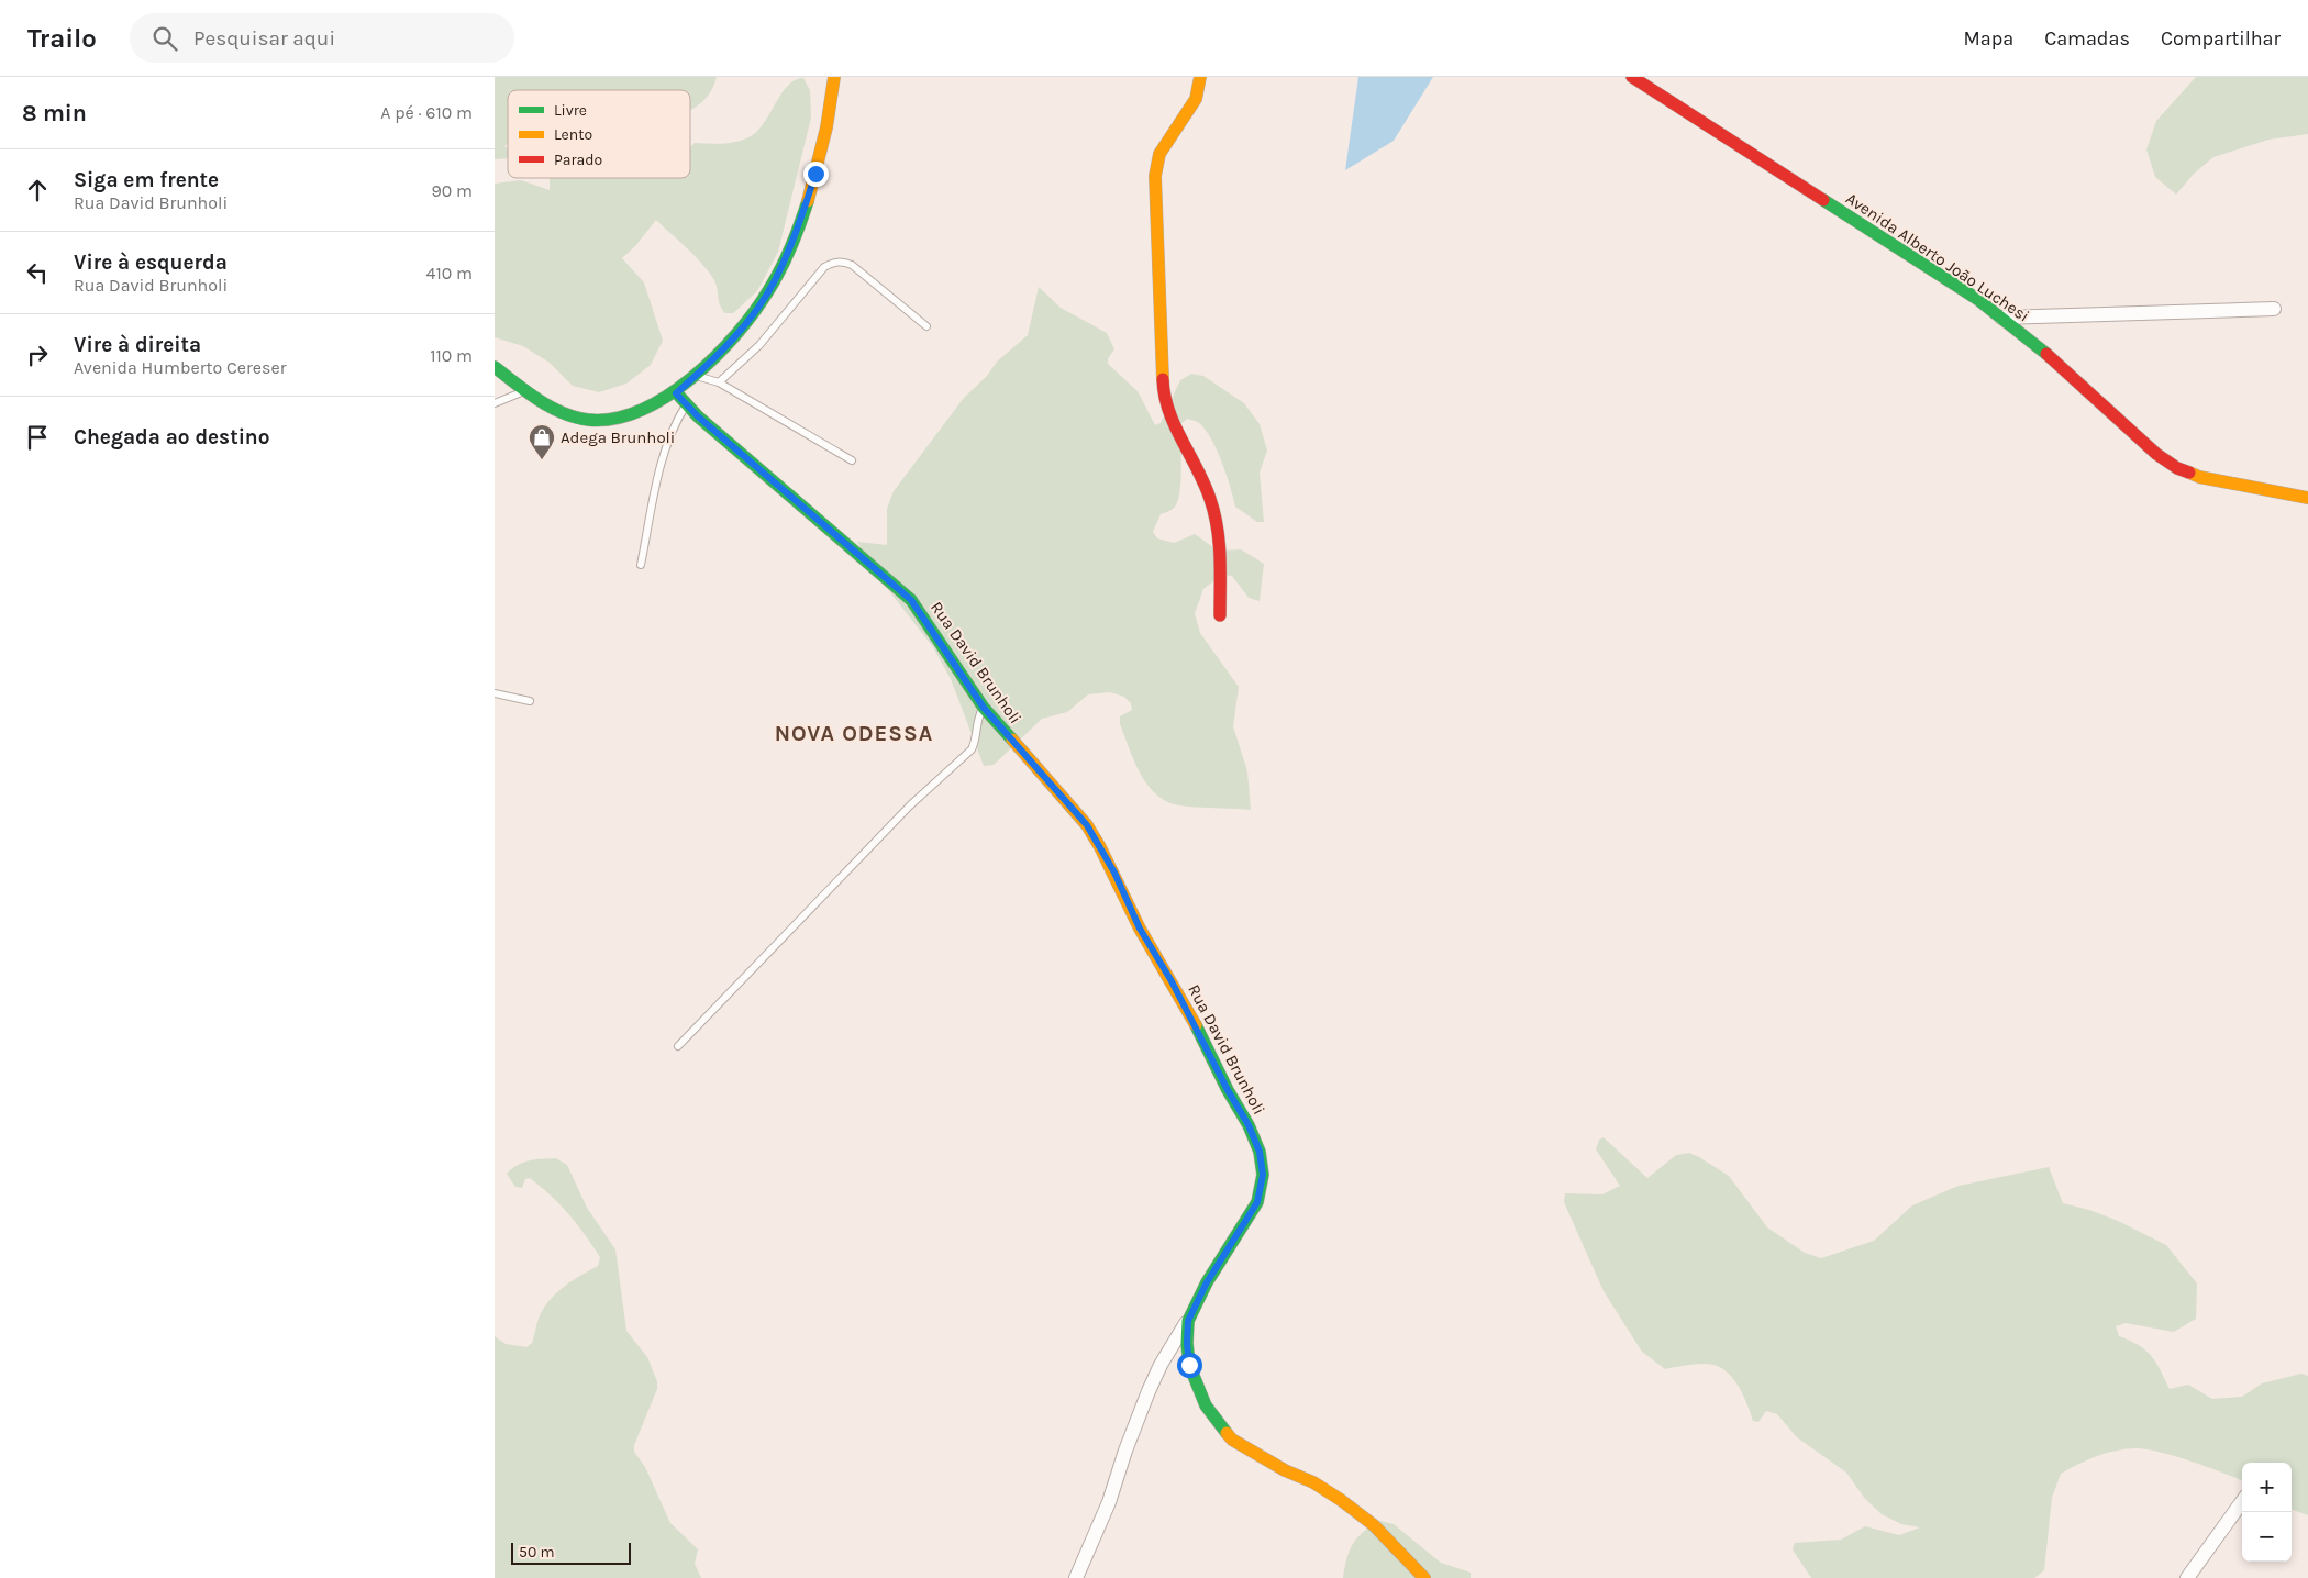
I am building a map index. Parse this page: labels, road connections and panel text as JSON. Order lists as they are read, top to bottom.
{
  "streets": {
    "street": ["Avenida Alberto João Luchesi", "Rua David Brunholi"]
  },
  "districts": ["NOVA ODESSA"],
  "places": {
    "shop": ["Adega Brunholi"]
  },
  "legend": ["Livre", "Lento", "Parado"],
  "scale_bar": "50 m",
  "page": {
    "header": "Trailo",
    "search": "Pesquisar aqui",
    "nav": ["Mapa", "Camadas", "Compartilhar"],
    "heading": ["8 min", "A pé · 610 m"],
    "list": [
      ["Siga em frente", "Rua David Brunholi", "90 m"],
      ["Vire à esquerda", "Rua David Brunholi", "410 m"],
      ["Vire à direita", "Avenida Humberto Cereser", "110 m"],
      "Chegada ao destino"
    ],
    "map_buttons": ["+", "−"],
    "scale": "50 m"
  }
}
